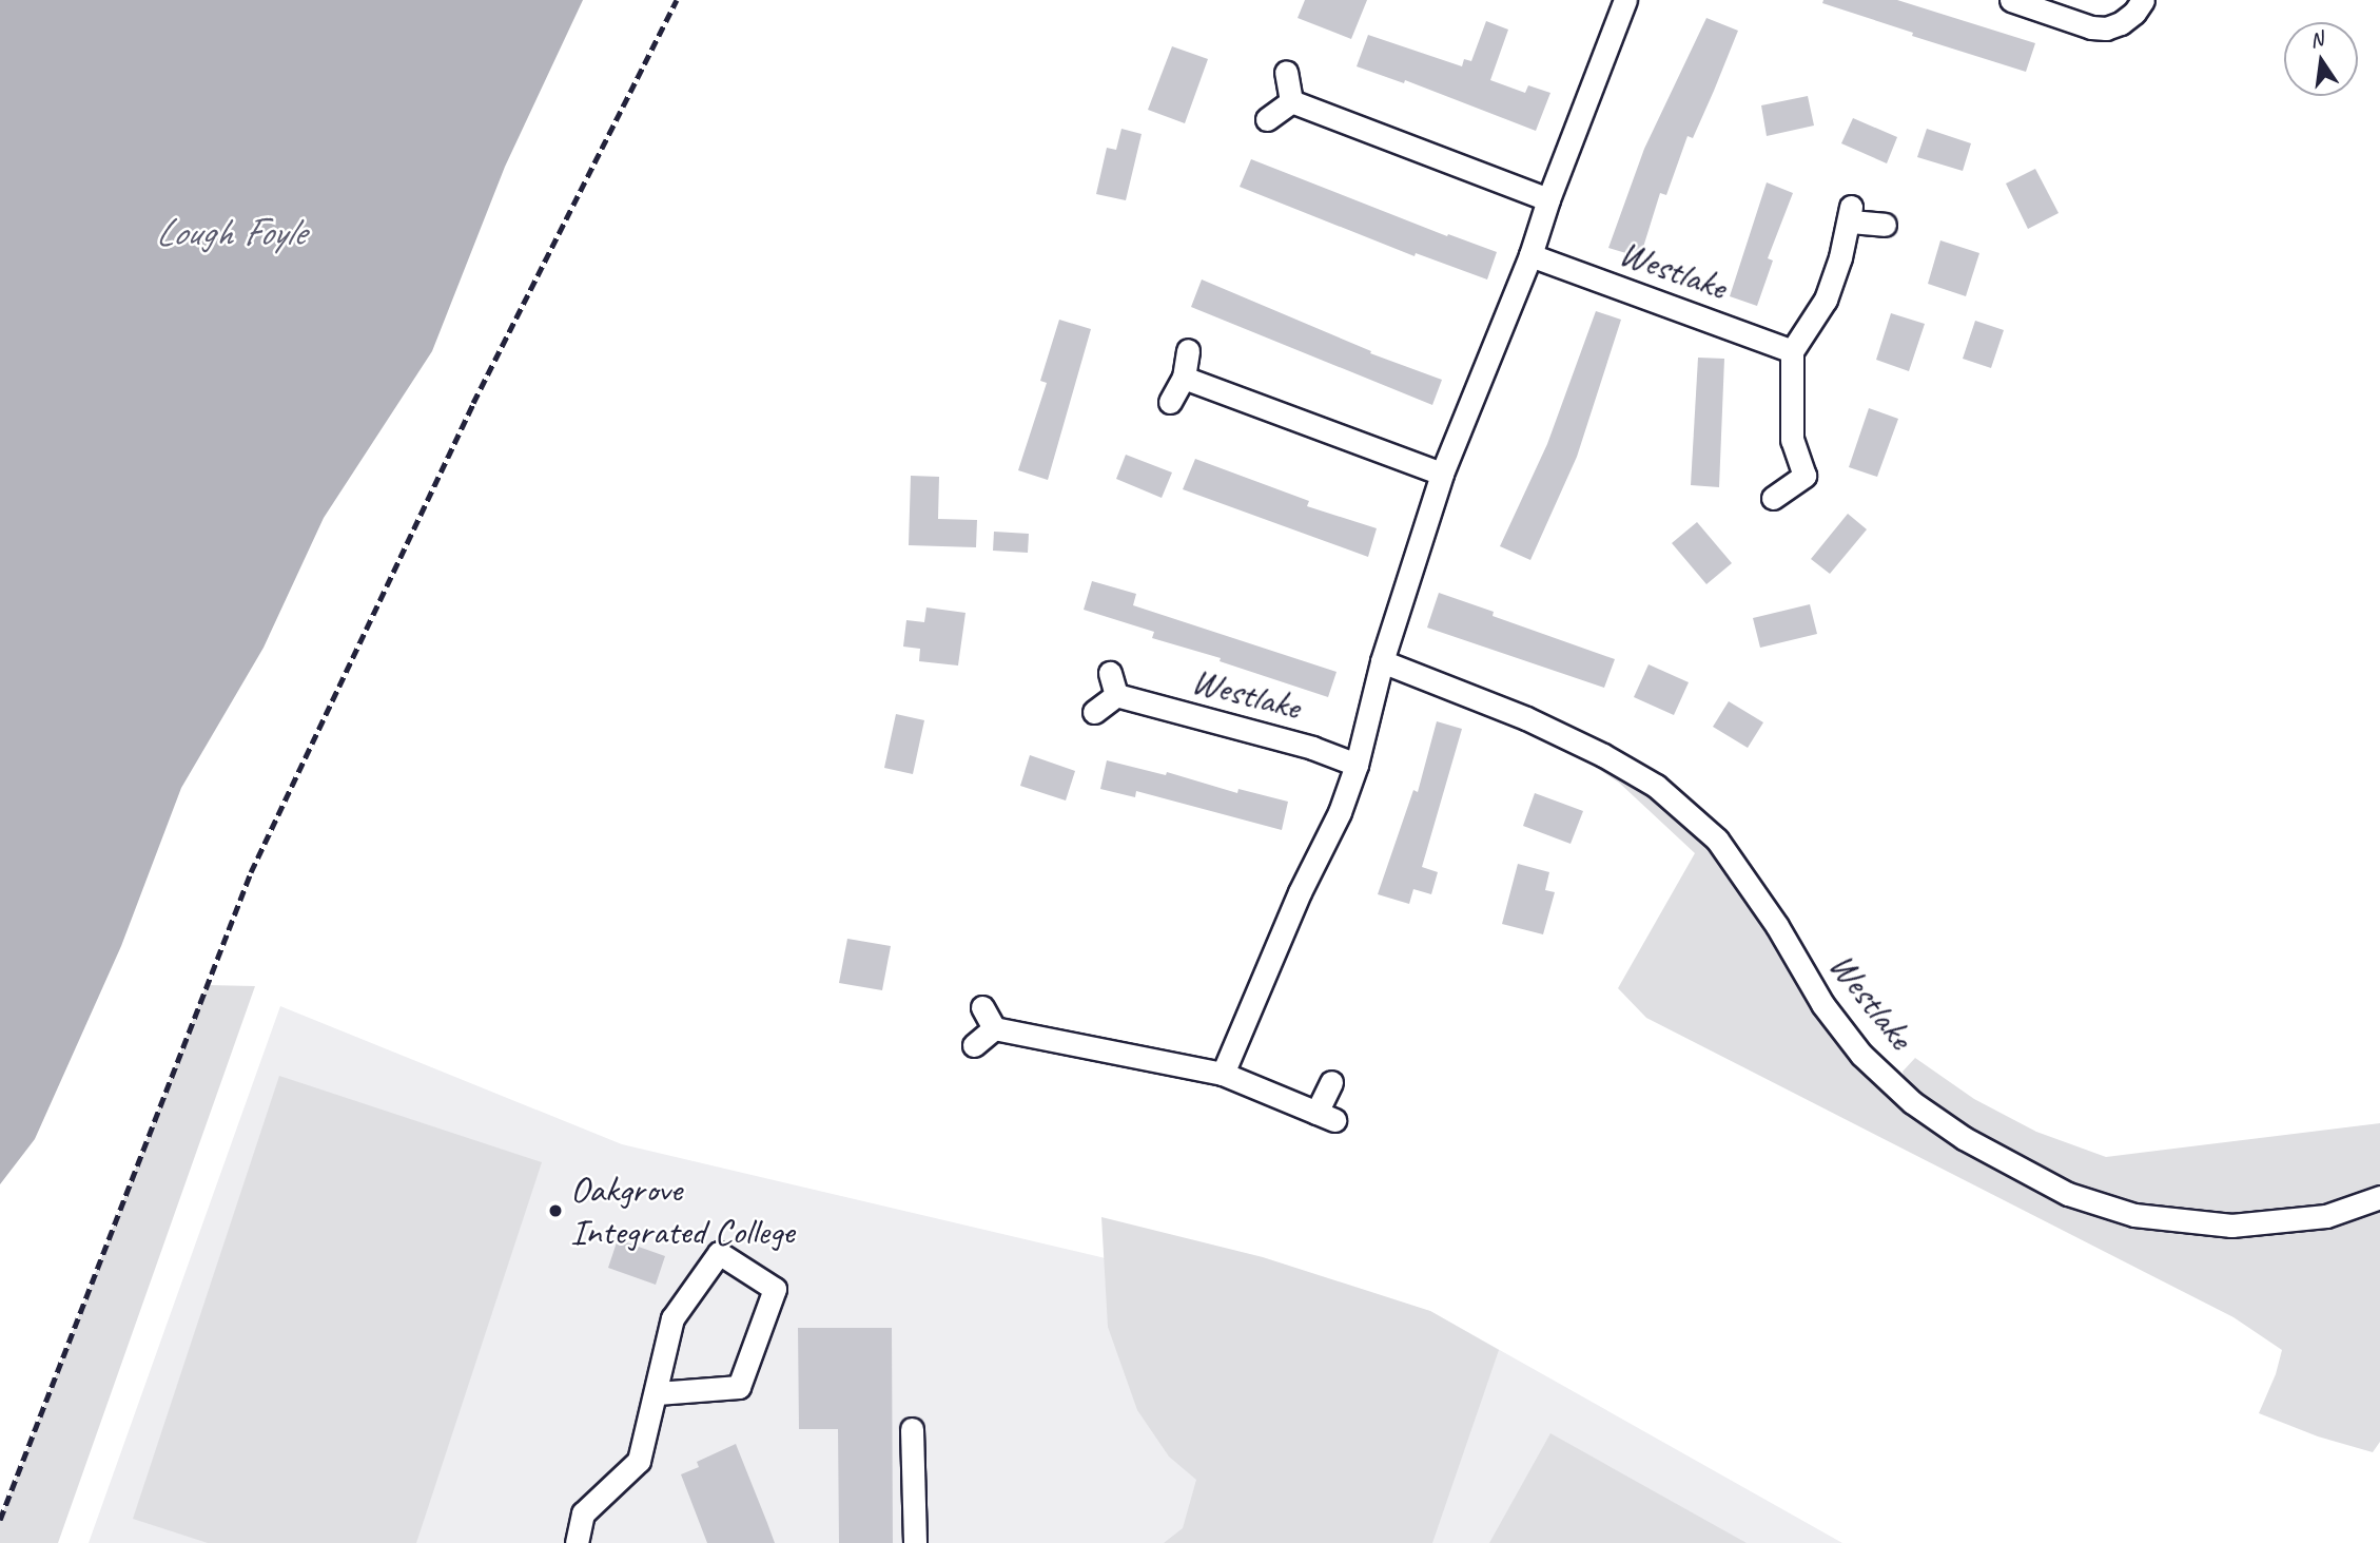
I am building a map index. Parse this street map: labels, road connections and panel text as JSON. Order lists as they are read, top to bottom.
{
  "streets": {
    "street": ["Westlake"]
  },
  "water": ["Lough Foyle"],
  "places": ["Oakgrove Integrated College"],
  "north": "top"
}
